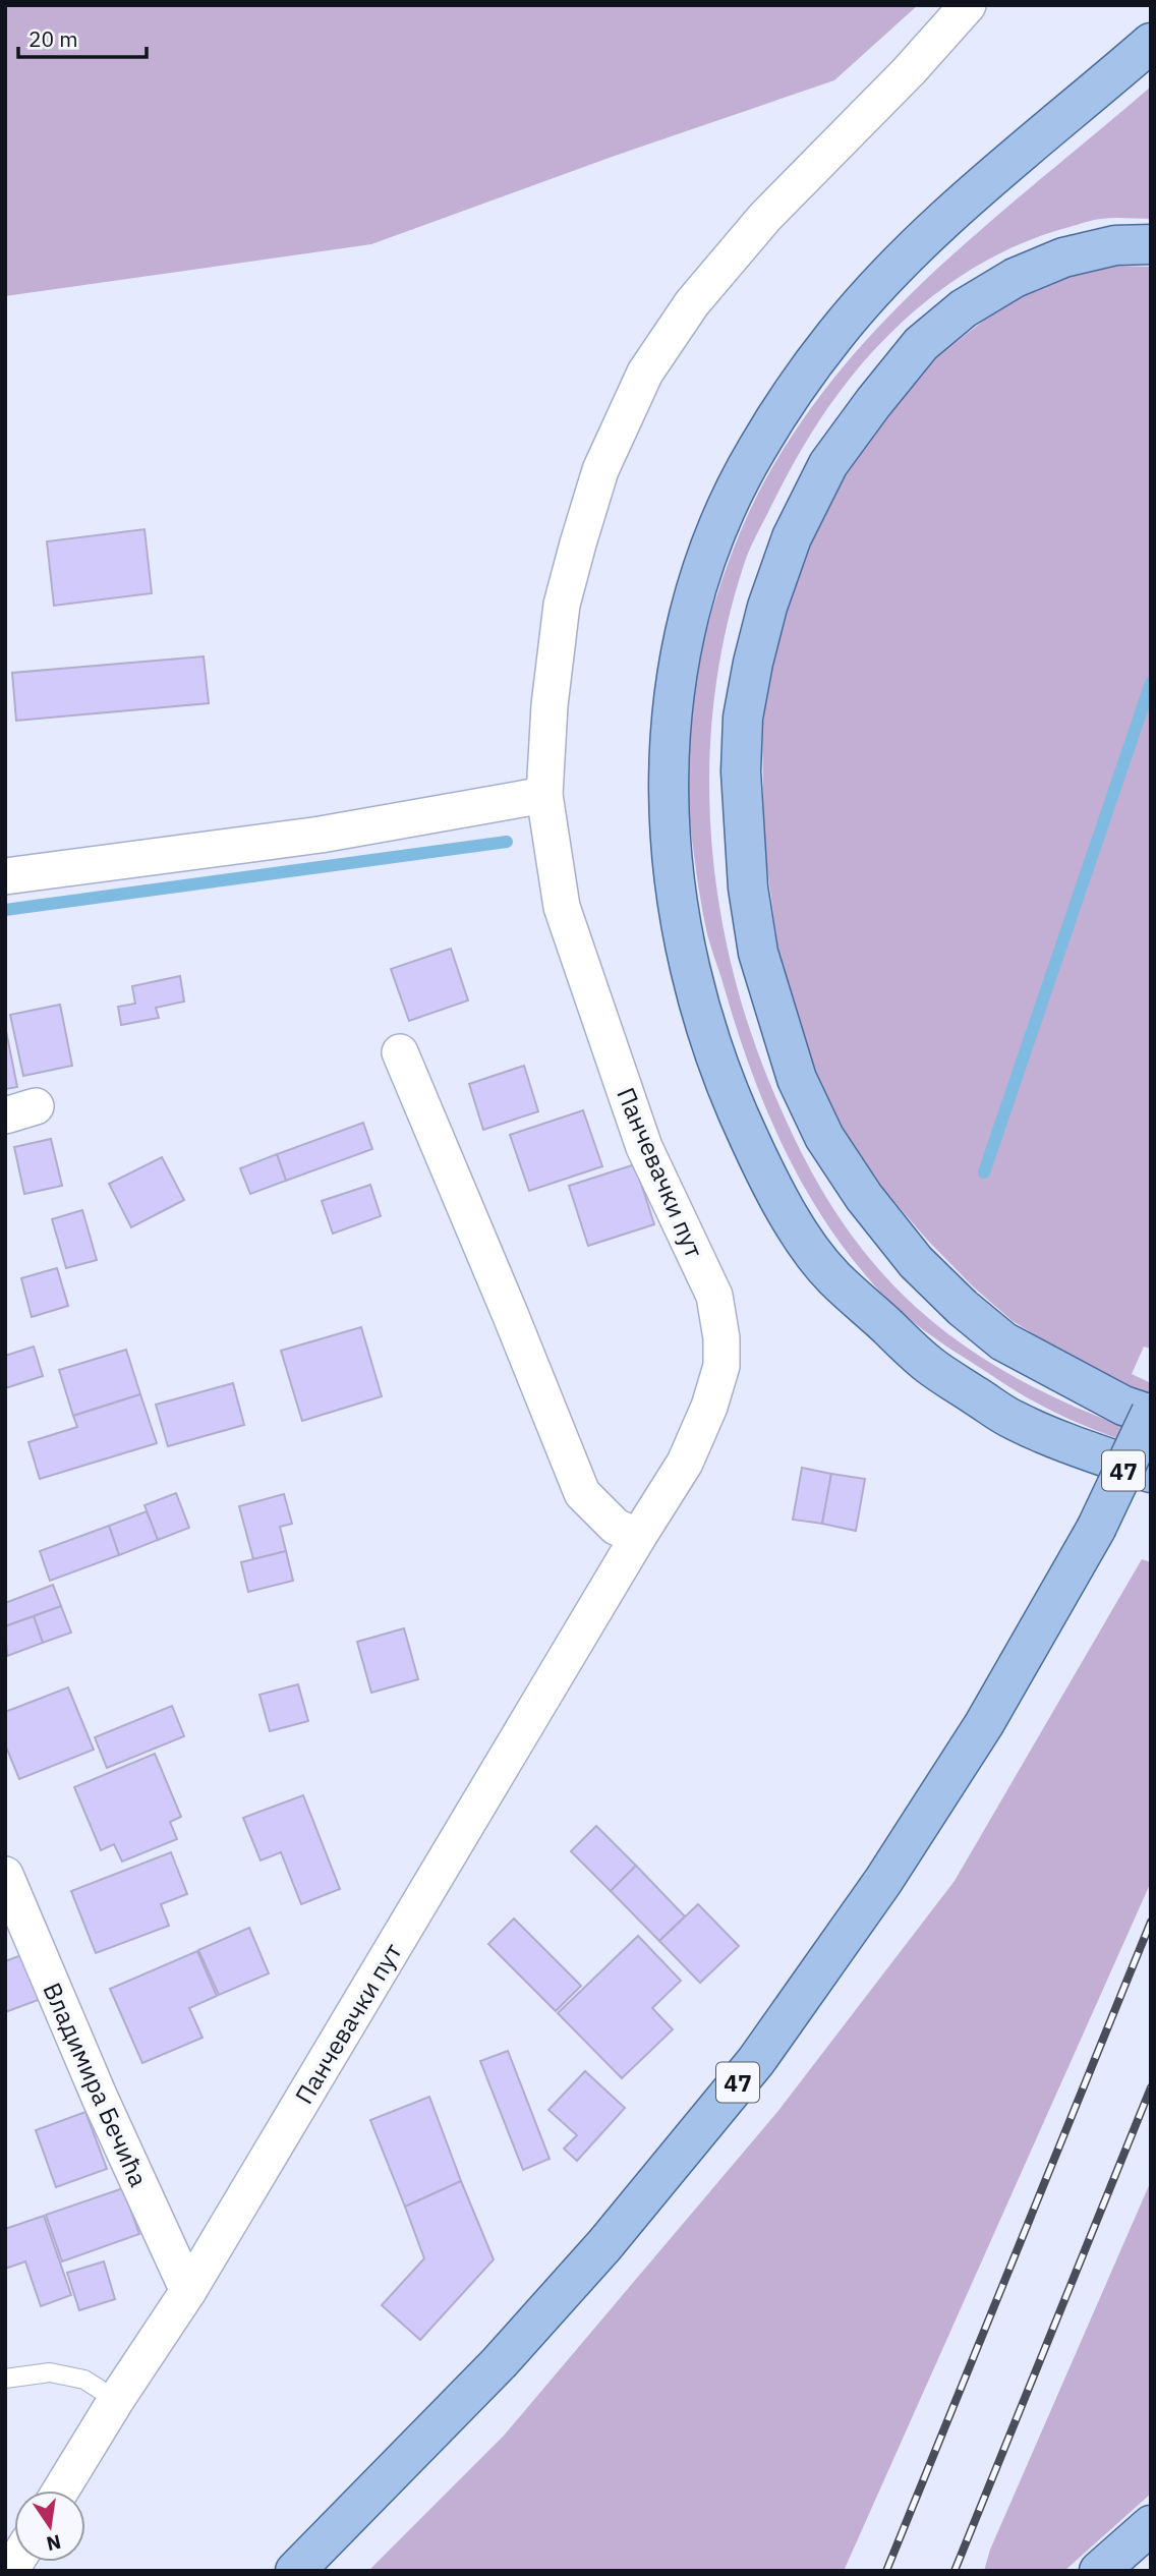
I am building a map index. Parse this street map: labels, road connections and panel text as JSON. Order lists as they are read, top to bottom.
{
  "streets": {
    "main road": ["47"],
    "street": ["Панчевачки пут", "Владимира Бечића"]
  },
  "crossings": [
    ["Панчевачки пут", "Владимира Бечића"]
  ],
  "scale_bar": "20 m",
  "north": "bottom"
}
